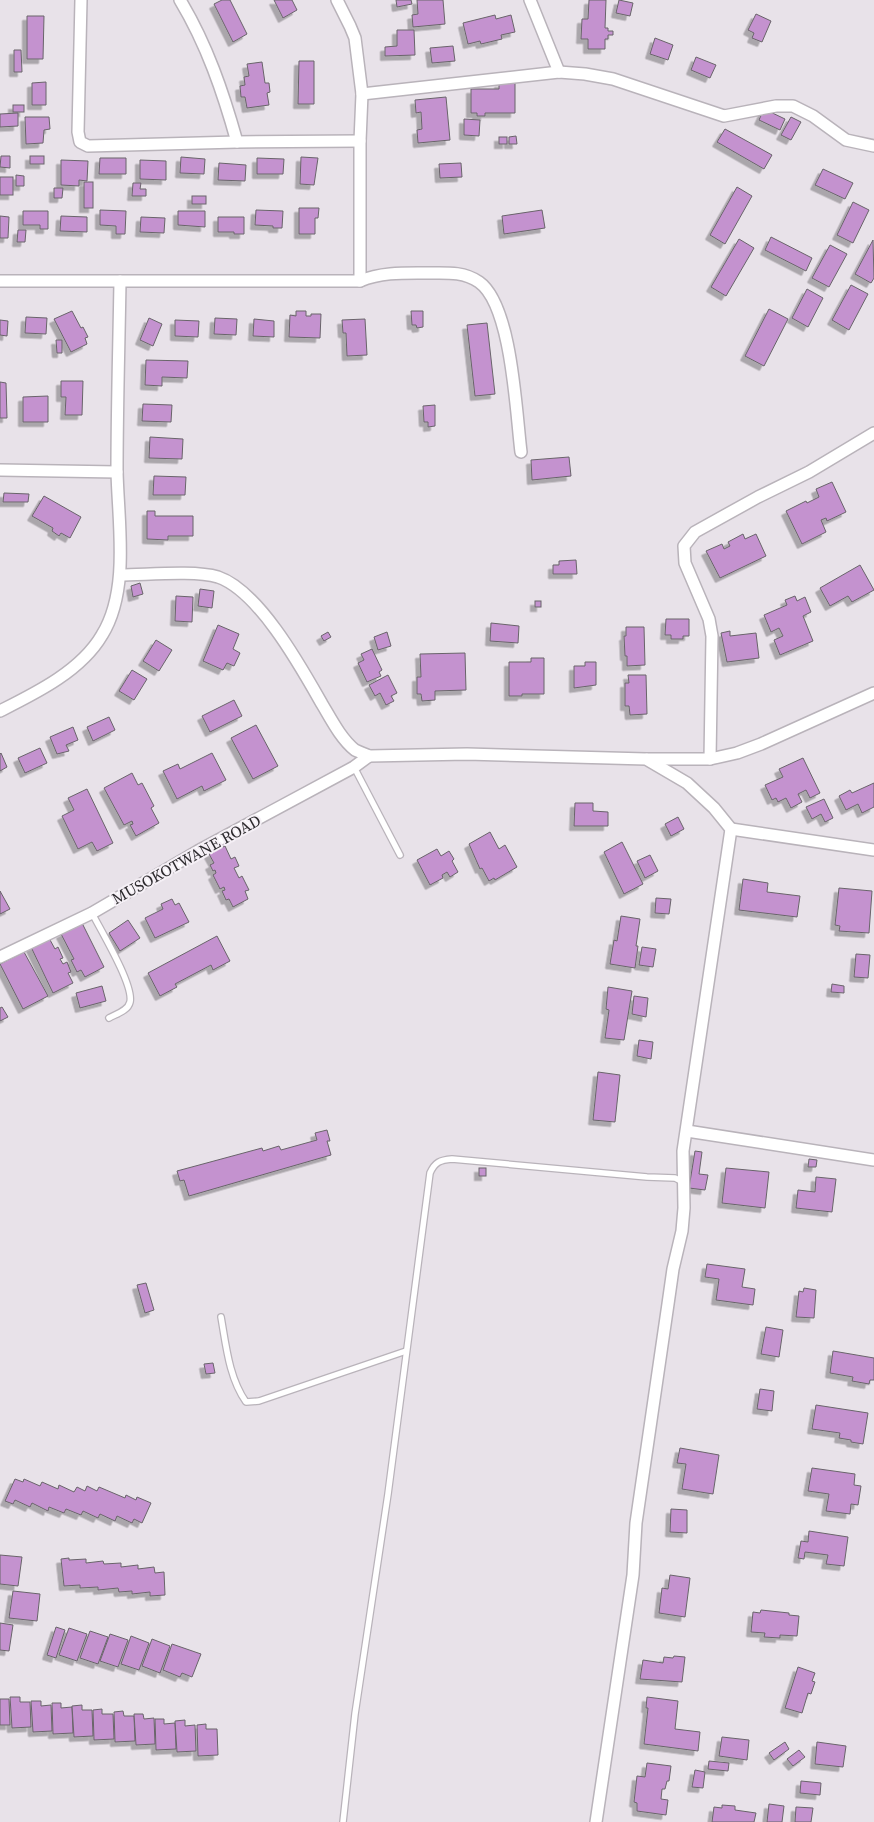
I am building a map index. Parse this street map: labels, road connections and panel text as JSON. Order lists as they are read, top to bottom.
{
  "streets": {
    "street": ["MUSOKOTWANE ROAD"]
  }
}
